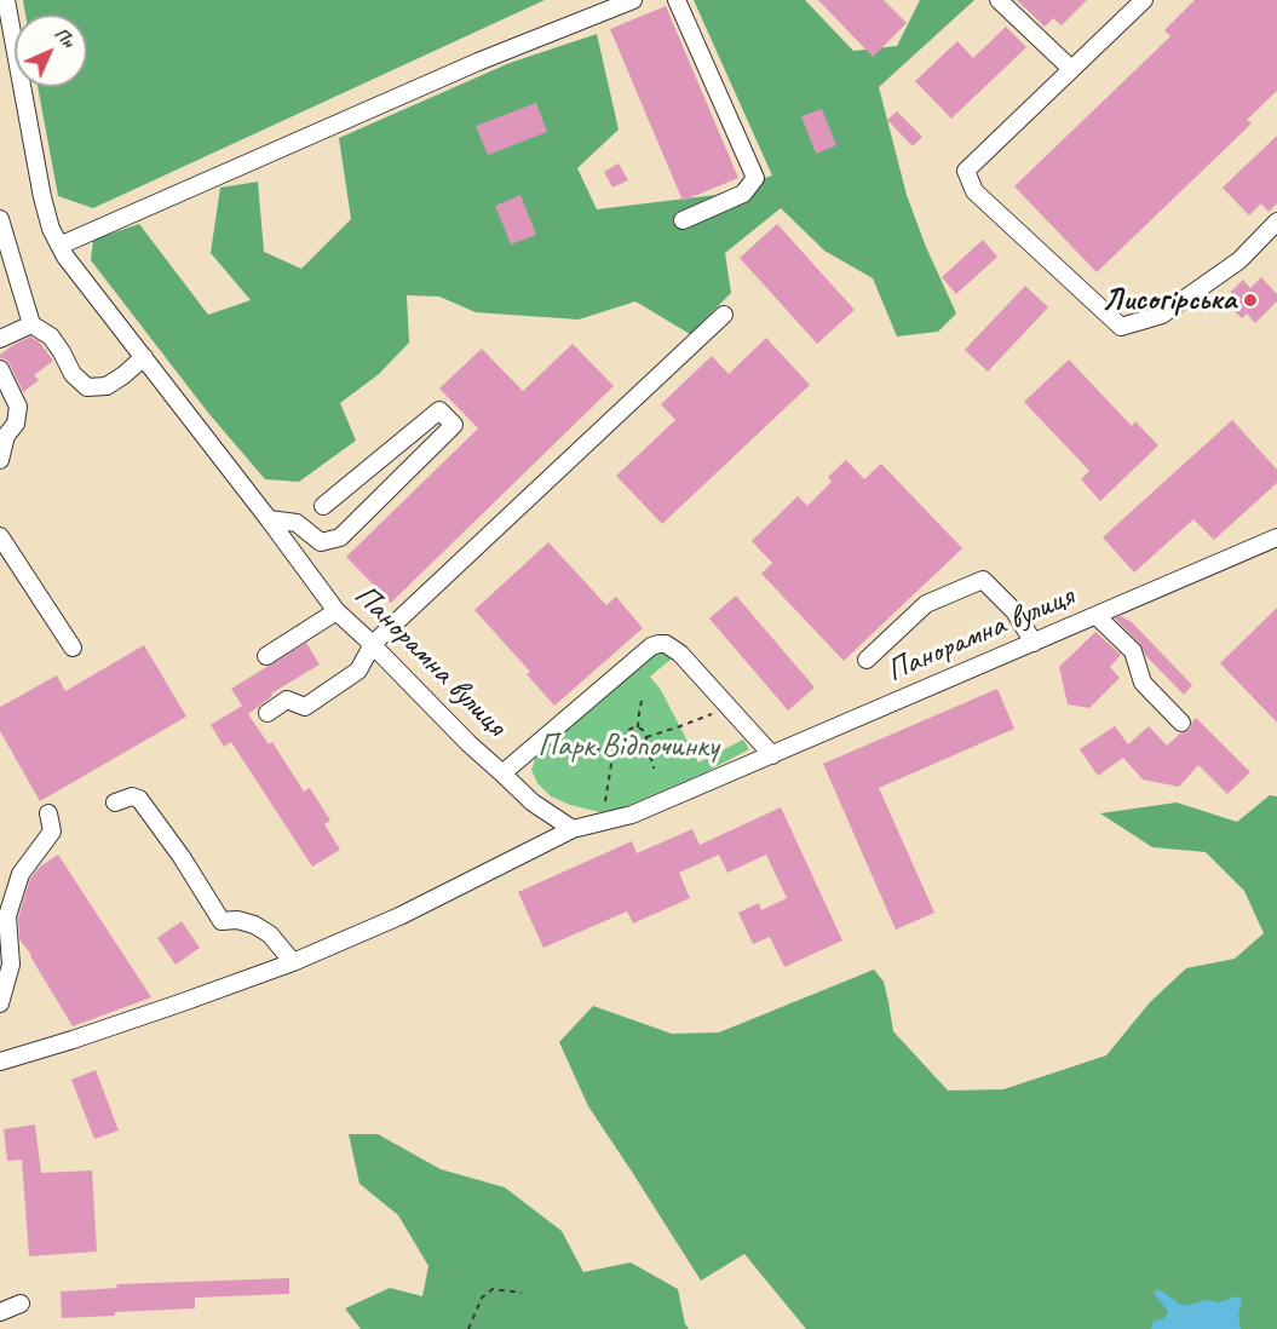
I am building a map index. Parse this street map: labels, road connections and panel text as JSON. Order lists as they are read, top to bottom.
{
  "streets": {
    "street": ["Панорамна вулиця"]
  },
  "parks": ["Парк Відпочинку"],
  "places": ["Лисогірська"],
  "north": "top right"
}
